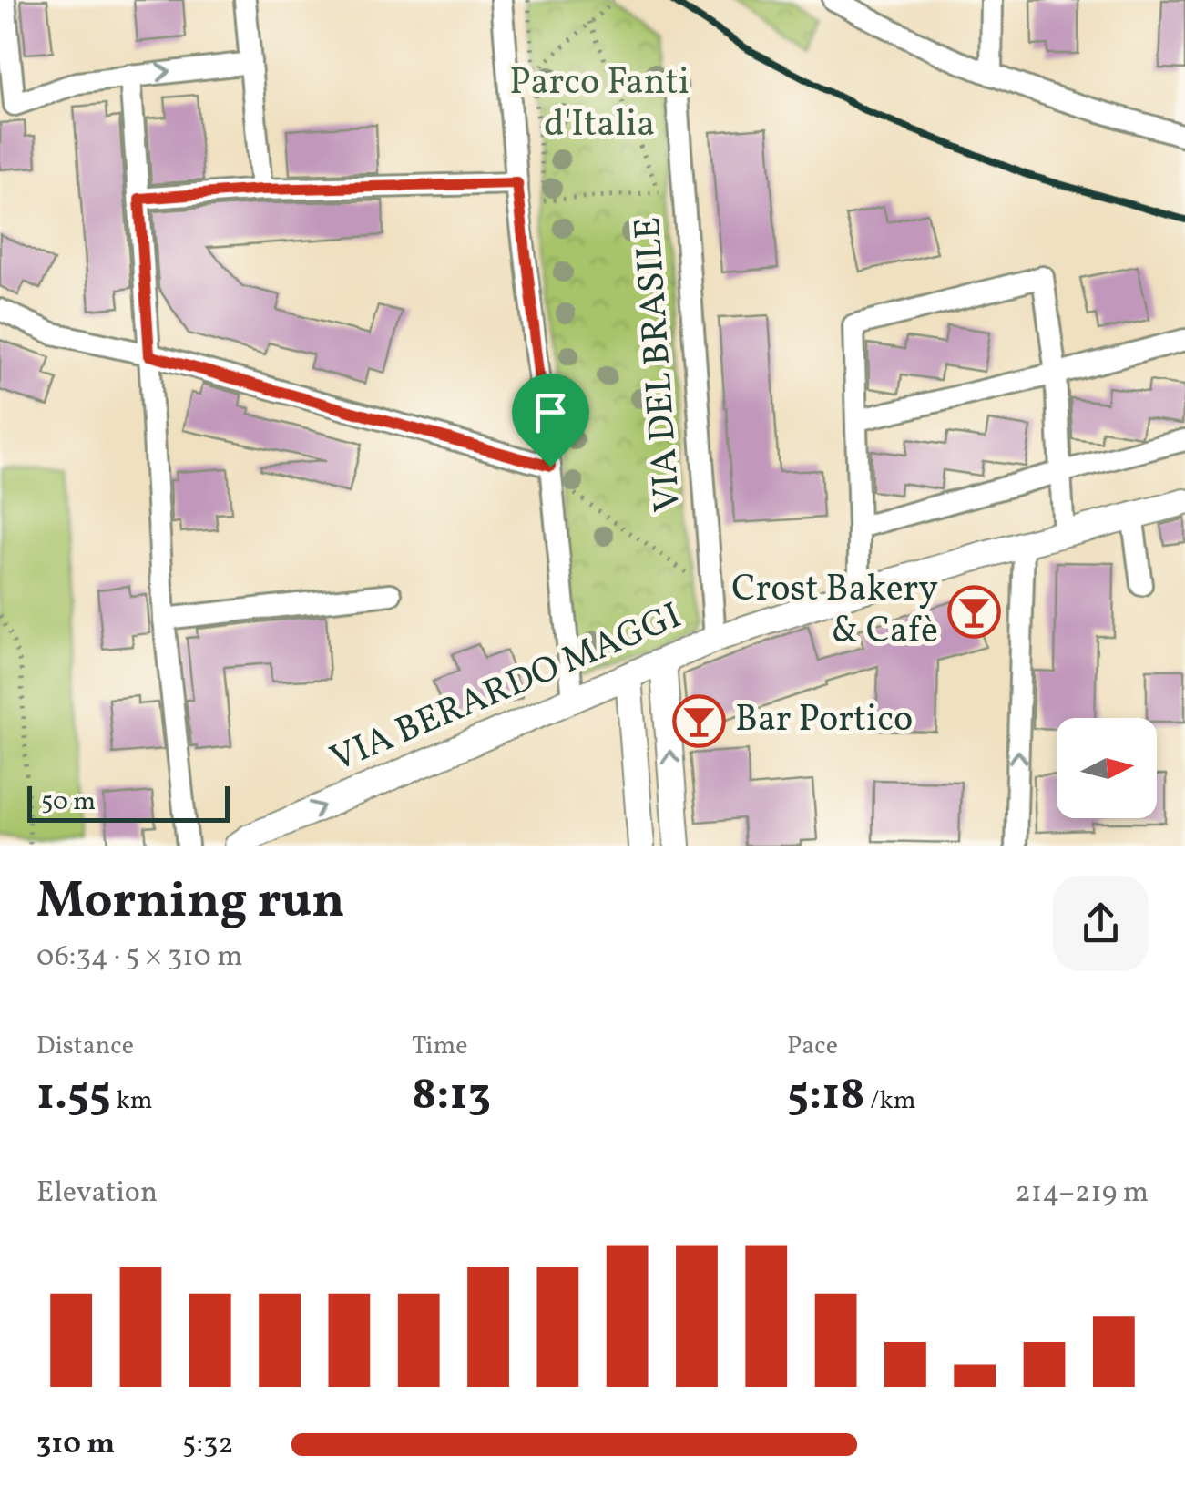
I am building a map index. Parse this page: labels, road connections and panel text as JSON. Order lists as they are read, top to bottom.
{
  "streets": {
    "street": ["VIA DEL BRASILE", "VIA BERARDO MAGGI"]
  },
  "crossings": [
    ["VIA DEL BRASILE", "VIA BERARDO MAGGI"]
  ],
  "parks": ["Parco Fanti d'Italia"],
  "places": {
    "bar": ["Crost Bakery & Cafè", "Bar Portico"]
  },
  "scale_bar": "50 m",
  "north": "right",
  "page": {
    "scale": "50 m",
    "heading": ["Morning run", "06:34 · 5 × 310 m"],
    "stats": [
      ["Distance", "1.55 km"],
      ["Time", "8:13"],
      ["Pace", "5:18 /km"]
    ],
    "chart": ["Elevation", "214–219 m"],
    "list": [
      {
        "name": "310 m",
        "note": "5:32"
      }
    ]
  }
}
